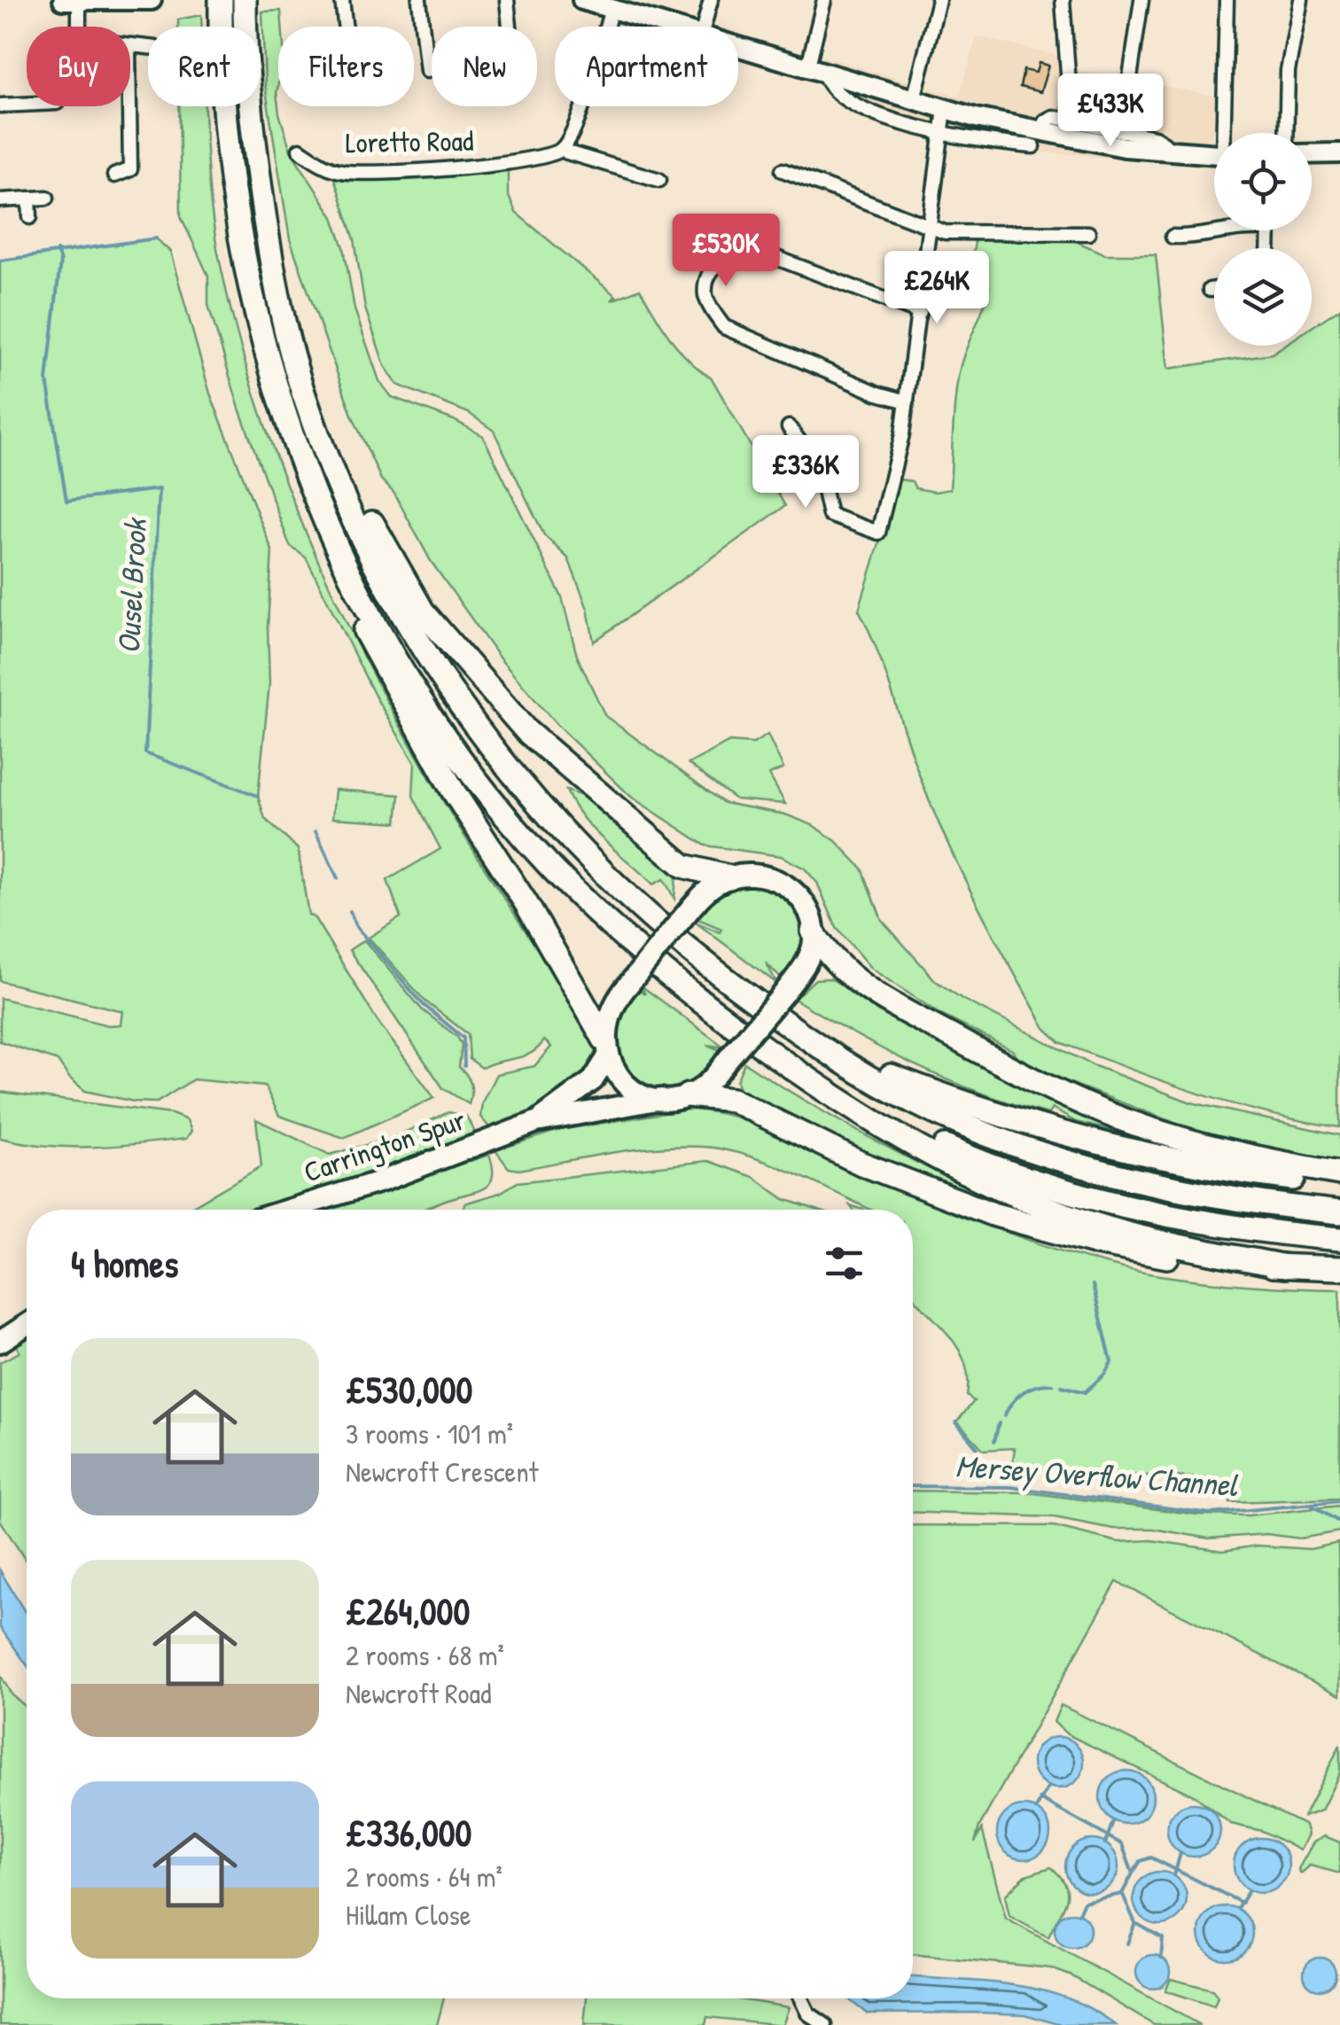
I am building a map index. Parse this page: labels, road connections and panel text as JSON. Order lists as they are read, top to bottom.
{
  "streets": {
    "main road": ["Carrington Spur"],
    "street": ["Loretto Road"]
  },
  "water": ["Ousel Brook", "Mersey Overflow Channel"],
  "page": {
    "chip": [
      "Buy",
      "Rent",
      "Filters",
      "New",
      "Apartment"
    ],
    "price": [
      "£433K",
      "£530K",
      "£264K",
      "£336K"
    ],
    "heading": "4 homes",
    "list": [
      {
        "name": "£530,000",
        "note": "3 rooms · 101 m² · Newcroft Crescent"
      },
      {
        "name": "£264,000",
        "note": "2 rooms · 68 m² · Newcroft Road"
      },
      {
        "name": "£336,000",
        "note": "2 rooms · 64 m² · Hillam Close"
      }
    ]
  }
}
